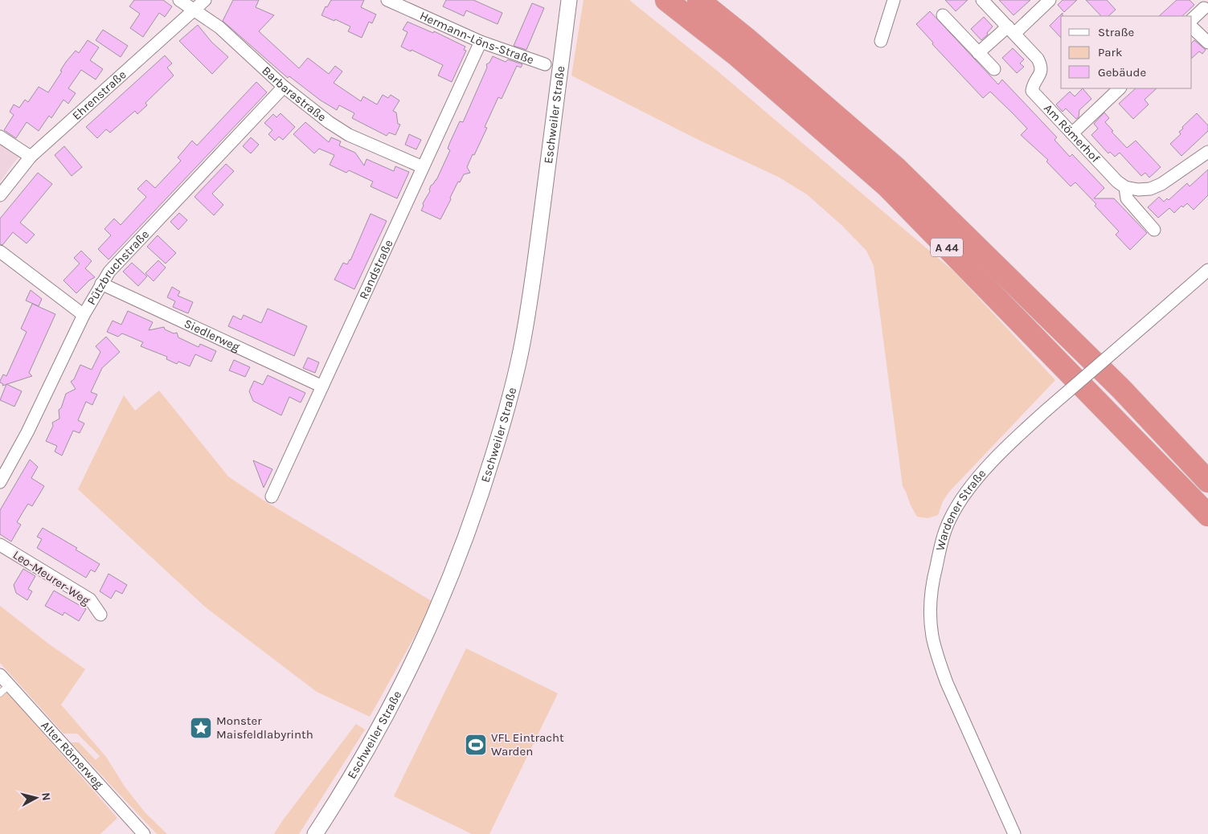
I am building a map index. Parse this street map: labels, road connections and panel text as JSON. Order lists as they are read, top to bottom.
{
  "streets": {
    "highway": ["A 44"],
    "street": [
      "Hermann-Löns-Straße",
      "Barbarastraße",
      "Ehrenstraße",
      "Eschweiler Straße",
      "Am Römerhof",
      "Pützbruchstraße",
      "Randstraße",
      "Siedlerweg",
      "Wardener Straße",
      "Leo-Meurer-Weg",
      "Alter Römerweg"
    ]
  },
  "crossings": [
    ["Hermann-Löns-Straße", "Randstraße"],
    ["Barbarastraße", "Ehrenstraße"],
    ["Barbarastraße", "Pützbruchstraße"],
    ["Barbarastraße", "Randstraße"],
    ["Pützbruchstraße", "Siedlerweg"],
    ["Randstraße", "Siedlerweg"]
  ],
  "places": {
    "place": ["Monster Maisfeldlabyrinth"],
    "sports": ["VFL Eintracht Warden"]
  },
  "legend": ["Straße", "Park", "Gebäude"],
  "north": "right"
}
